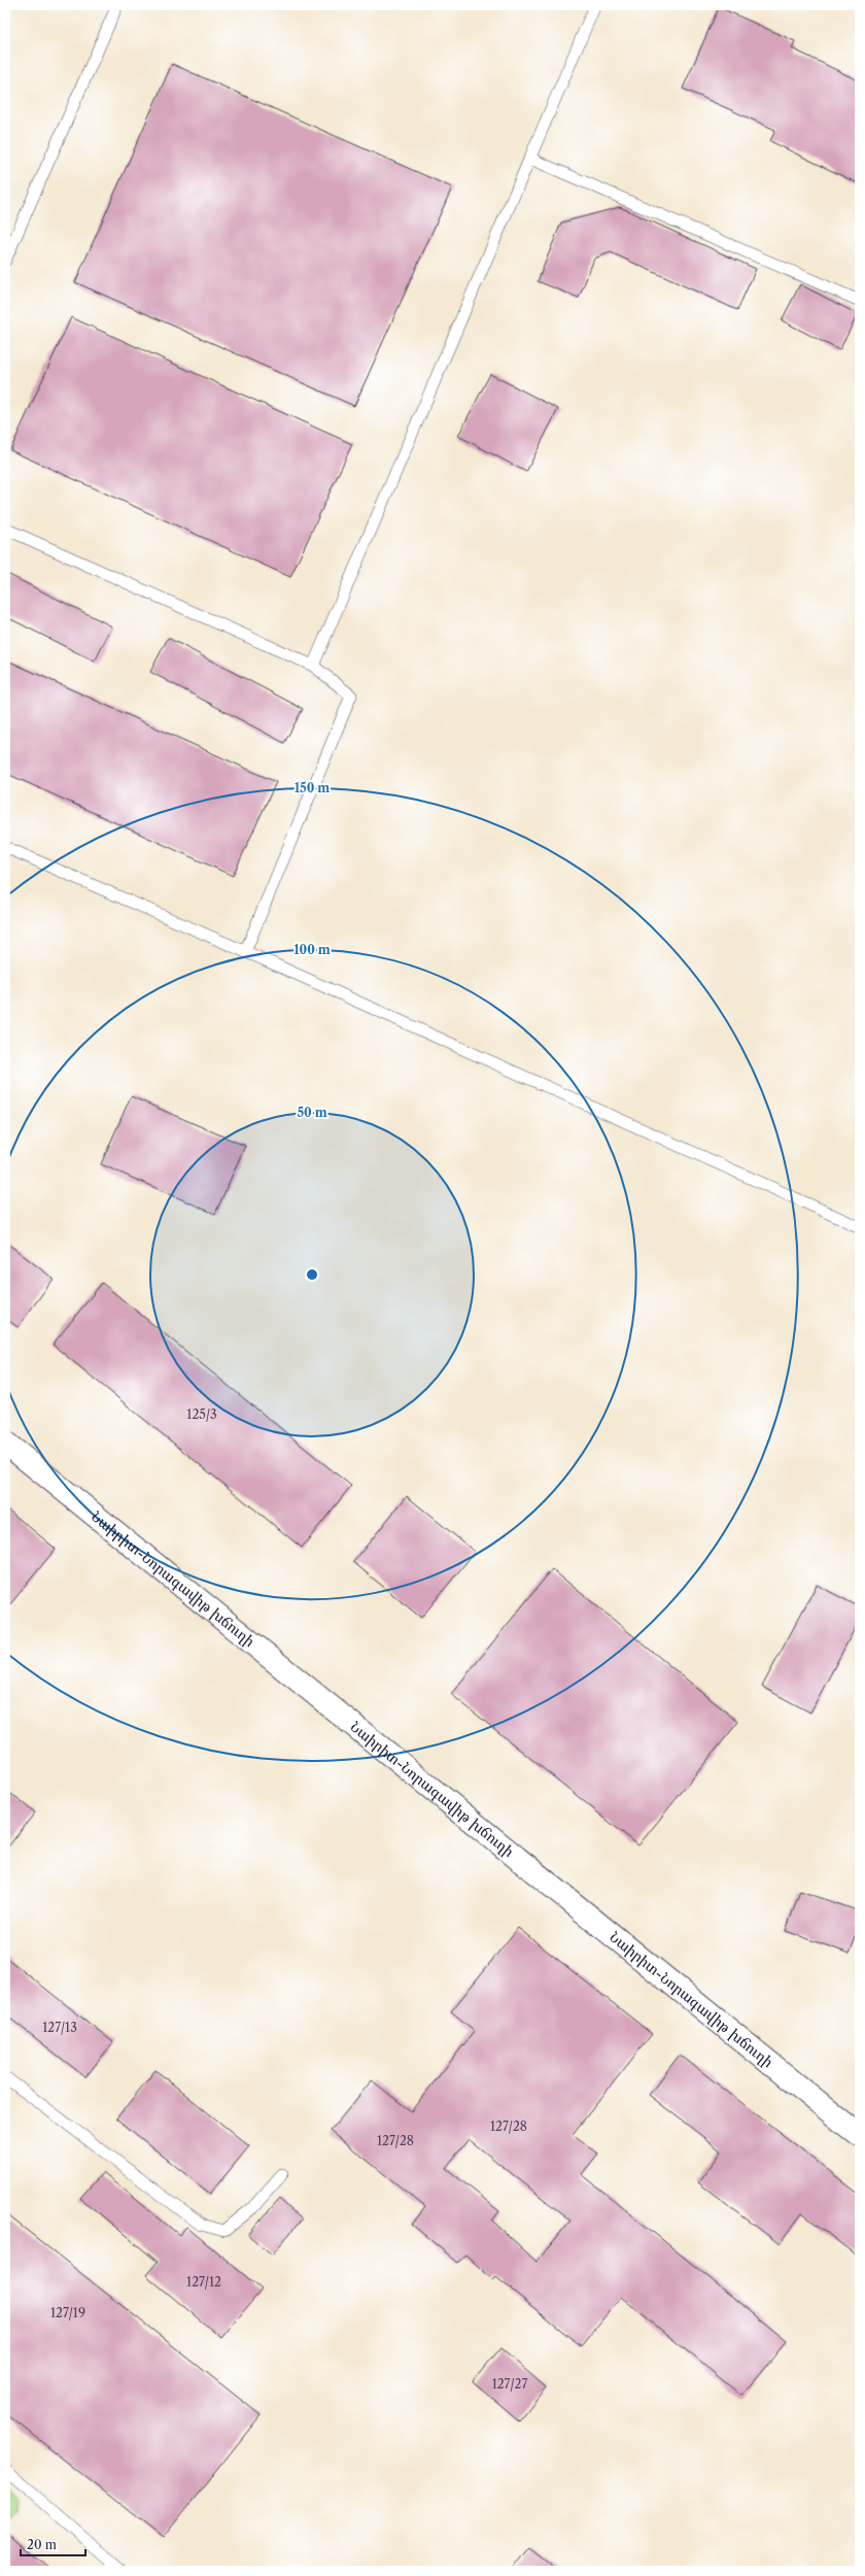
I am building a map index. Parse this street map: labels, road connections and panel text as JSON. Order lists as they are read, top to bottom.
{
  "streets": {
    "street": ["Նաիրիտ-Նորագավիթ խճուղի"]
  },
  "house_numbers": [
    "125/3",
    "127/13",
    "127/28",
    "127/28",
    "127/12",
    "127/19",
    "127/27"
  ],
  "scale_bar": "20 m",
  "rings": ["150 m", "100 m", "50 m"]
}
